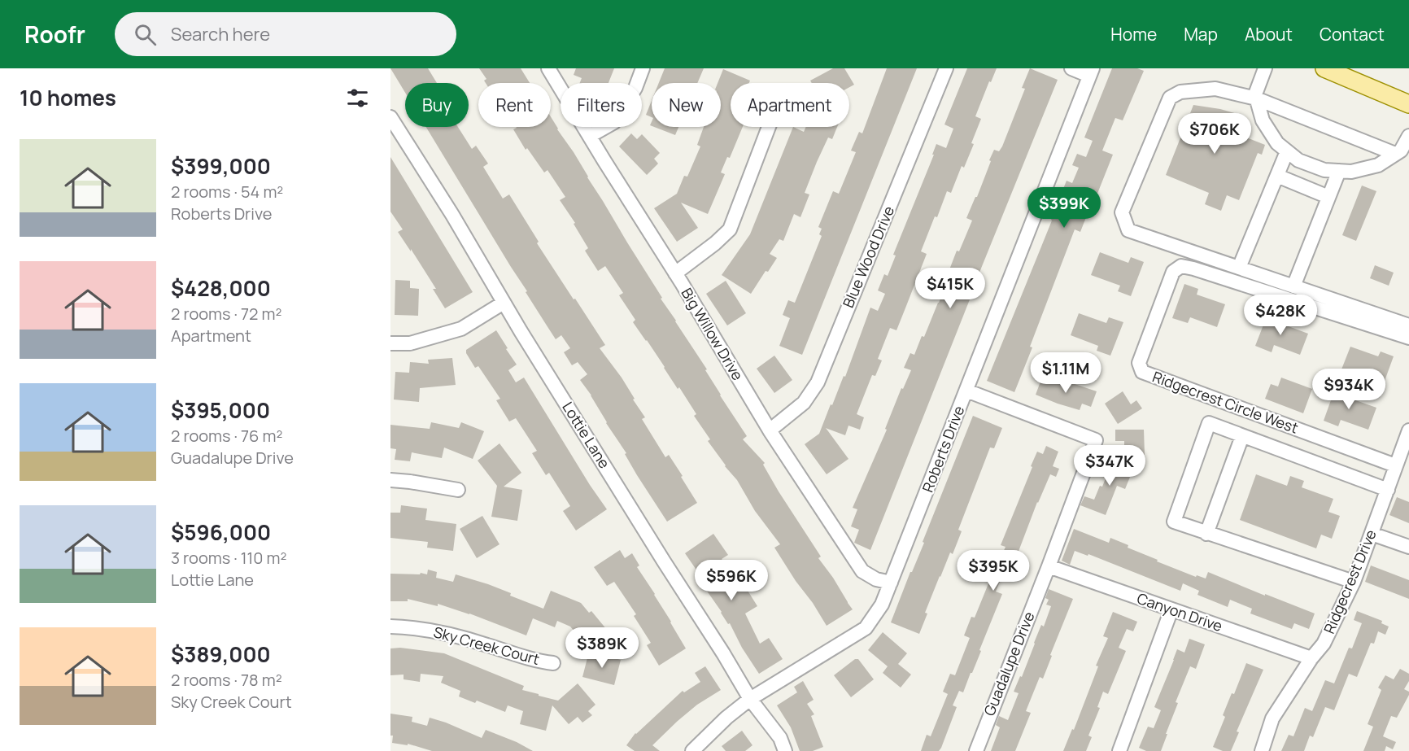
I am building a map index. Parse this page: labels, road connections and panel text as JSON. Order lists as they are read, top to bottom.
{
  "streets": {
    "street": [
      "Blue Wood Drive",
      "Big Willow Drive",
      "Ridgecrest Circle West",
      "Lottie Lane",
      "Roberts Drive",
      "Ridgecrest Drive",
      "Canyon Drive",
      "Sky Creek Court",
      "Guadalupe Drive"
    ]
  },
  "crossings": [
    ["Blue Wood Drive", "Big Willow Drive"],
    ["Big Willow Drive", "Roberts Drive"],
    ["Ridgecrest Circle West", "Ridgecrest Drive"],
    ["Lottie Lane", "Roberts Drive"],
    ["Roberts Drive", "Guadalupe Drive"],
    ["Ridgecrest Drive", "Canyon Drive"],
    ["Canyon Drive", "Guadalupe Drive"]
  ],
  "page": {
    "header": "Roofr",
    "search": "Search here",
    "nav": [
      "Home",
      "Map",
      "About",
      "Contact"
    ],
    "heading": "10 homes",
    "chip": [
      "Buy",
      "Rent",
      "Filters",
      "New",
      "Apartment"
    ],
    "price": [
      "$706K",
      "$399K",
      "$415K",
      "$428K",
      "$1.11M",
      "$934K",
      "$347K",
      "$395K",
      "$596K",
      "$389K"
    ],
    "list": [
      {
        "name": "$399,000",
        "note": "2 rooms · 54 m² · Roberts Drive"
      },
      {
        "name": "$428,000",
        "note": "2 rooms · 72 m² · Apartment"
      },
      {
        "name": "$395,000",
        "note": "2 rooms · 76 m² · Guadalupe Drive"
      },
      {
        "name": "$596,000",
        "note": "3 rooms · 110 m² · Lottie Lane"
      },
      {
        "name": "$389,000",
        "note": "2 rooms · 78 m² · Sky Creek Court"
      }
    ]
  }
}
